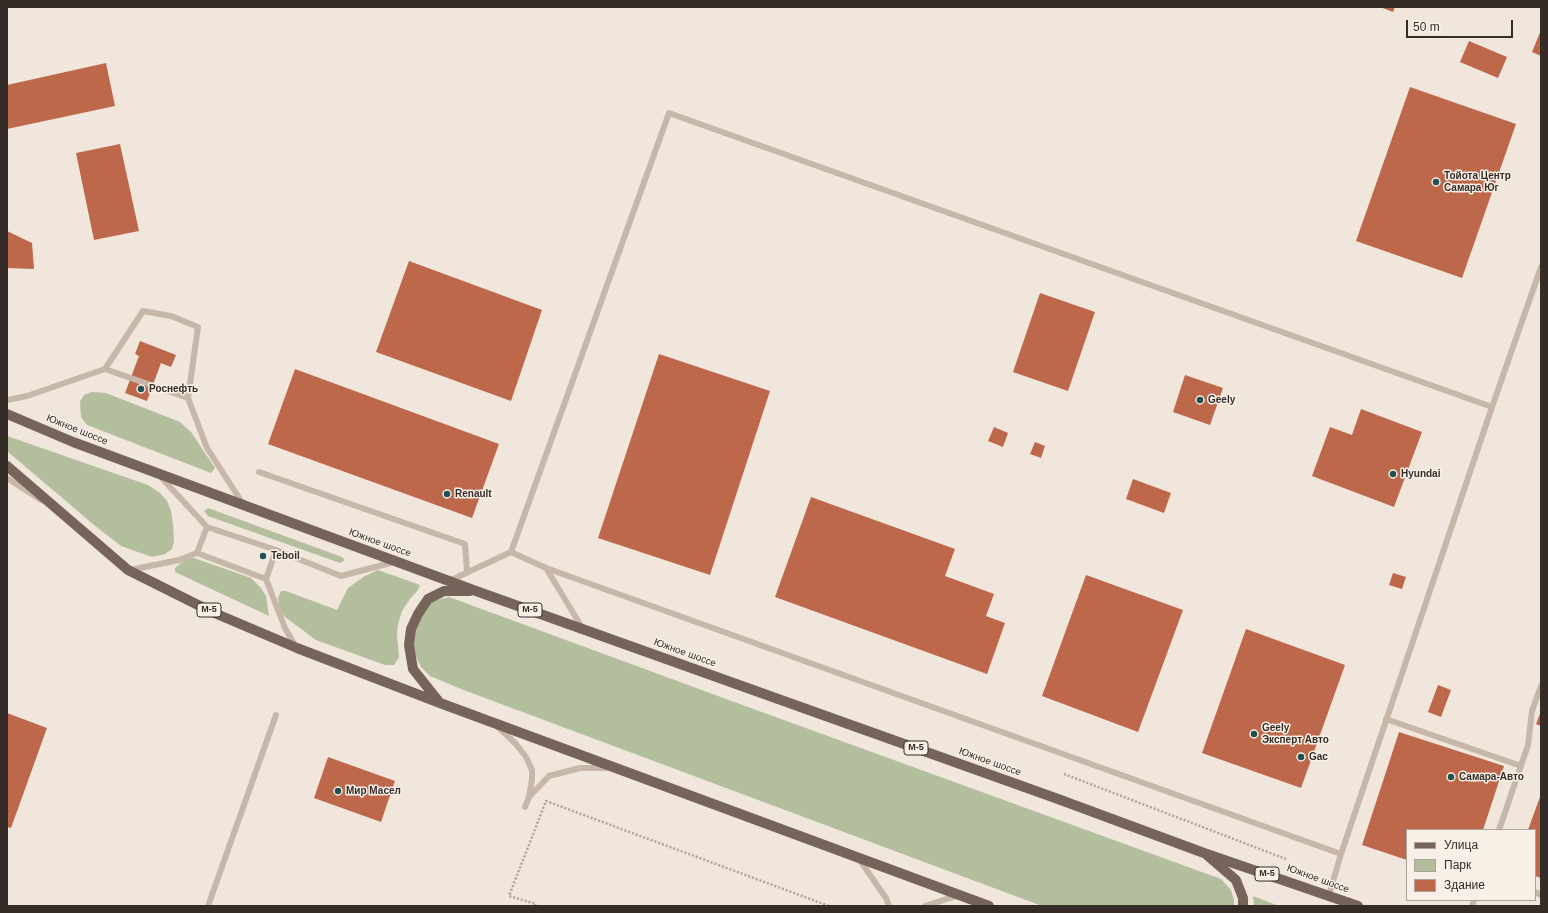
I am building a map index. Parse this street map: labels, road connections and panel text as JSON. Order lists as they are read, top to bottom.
{
  "streets": {
    "main road": ["Южное шоссе", "М-5"]
  },
  "places": [
    "Тойота Центр Самара Юг",
    "Роснефть",
    "Geely",
    "Hyundai",
    "Renault",
    "Teboil",
    "Geely Эксперт Авто",
    "Gac",
    "Самара-Авто",
    "Мир Масел"
  ],
  "legend": ["Улица", "Парк", "Здание"],
  "scale_bar": "50 m"
}
